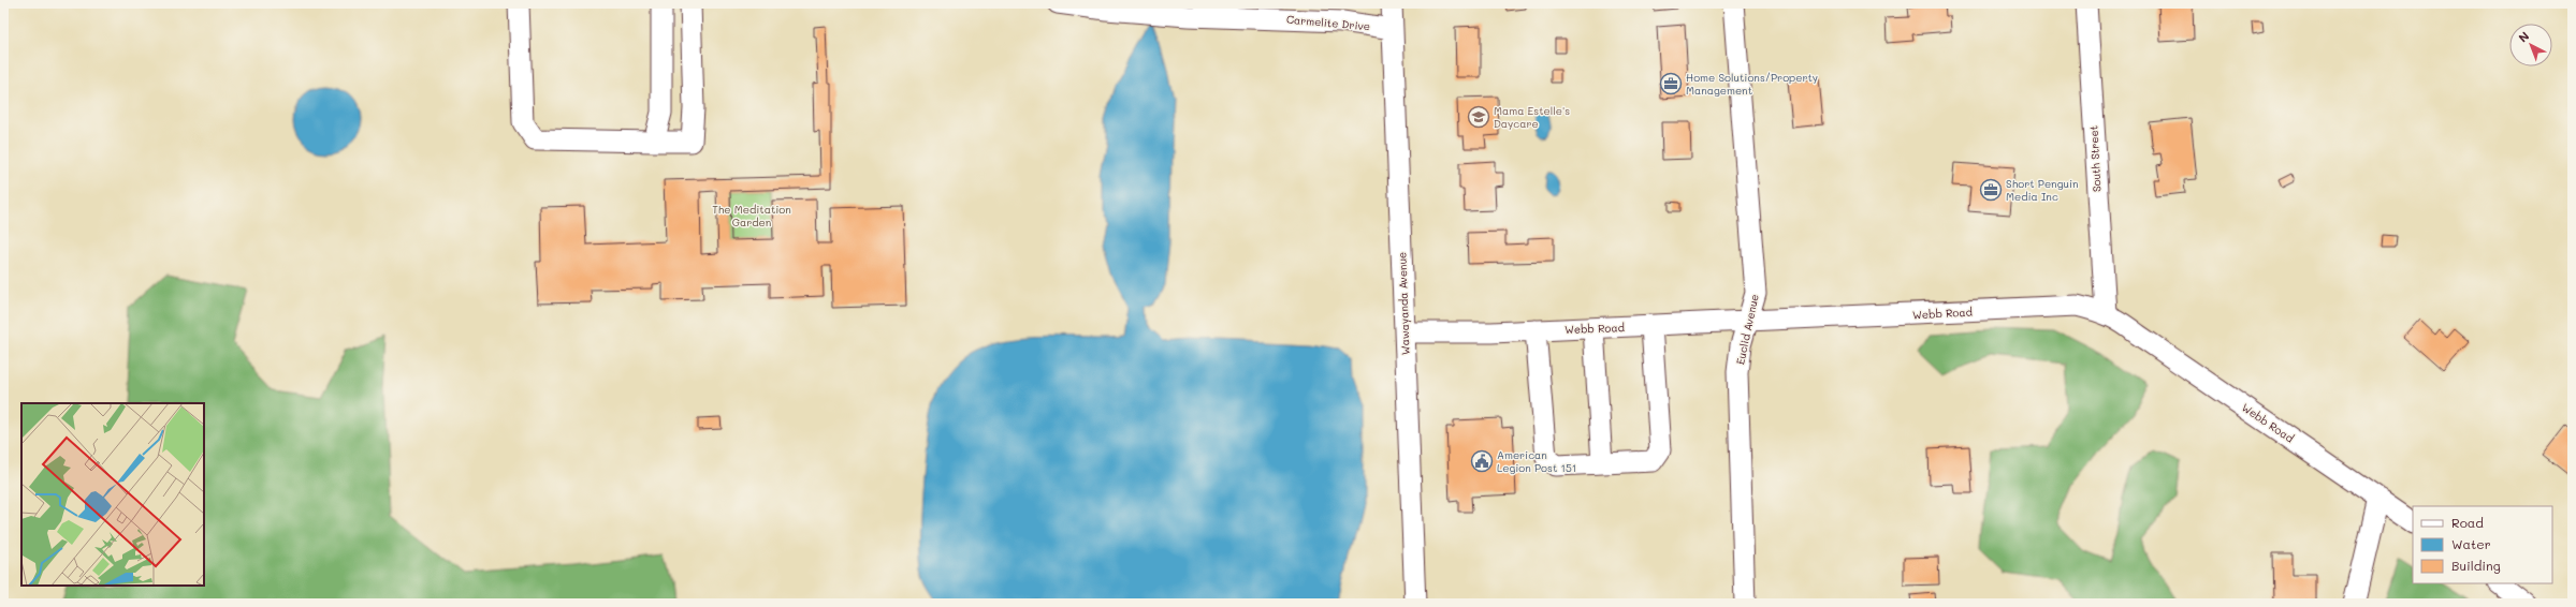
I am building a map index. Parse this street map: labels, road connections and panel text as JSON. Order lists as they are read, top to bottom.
{
  "streets": {
    "street": [
      "Carmelite Drive",
      "South Street",
      "Wawayanda Avenue",
      "Webb Road",
      "Euclid Avenue"
    ]
  },
  "crossings": [
    ["Carmelite Drive", "Wawayanda Avenue"],
    ["South Street", "Webb Road"],
    ["Wawayanda Avenue", "Webb Road"],
    ["Webb Road", "Euclid Avenue"]
  ],
  "parks": ["The Meditation Garden"],
  "places": {
    "office": ["Home Solutions/Property Management", "Short Penguin Media Inc"],
    "school or university": ["Mama Estelle's Daycare"],
    "public building": ["American Legion Post 151"]
  },
  "legend": ["Road", "Water", "Building"],
  "north": "top left"
}
